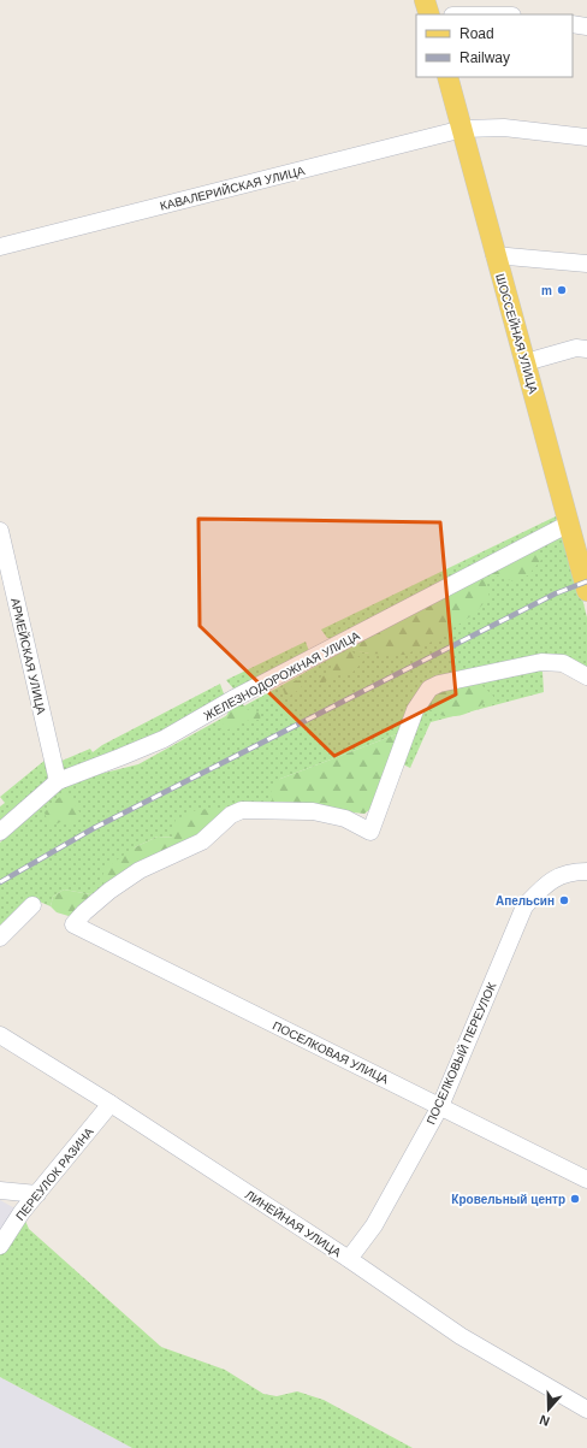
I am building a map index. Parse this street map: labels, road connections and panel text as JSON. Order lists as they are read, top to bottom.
{
  "streets": {
    "main road": ["ШОССЕЙНАЯ УЛИЦА"],
    "street": [
      "КАВАЛЕРИЙСКАЯ УЛИЦА",
      "АРМЕЙСКАЯ УЛИЦА",
      "ЖЕЛЕЗНОДОРОЖНАЯ УЛИЦА",
      "ПОСЕЛКОВАЯ УЛИЦА",
      "ПОСЕЛКОВЫЙ ПЕРЕУЛОК",
      "ПЕРЕУЛОК РАЗИНА",
      "ЛИНЕЙНАЯ УЛИЦА"
    ]
  },
  "crossings": [
    ["КАВАЛЕРИЙСКАЯ УЛИЦА", "ШОССЕЙНАЯ УЛИЦА"],
    ["ШОССЕЙНАЯ УЛИЦА", "ЖЕЛЕЗНОДОРОЖНАЯ УЛИЦА"],
    ["АРМЕЙСКАЯ УЛИЦА", "ЖЕЛЕЗНОДОРОЖНАЯ УЛИЦА"],
    ["ПОСЕЛКОВАЯ УЛИЦА", "ПОСЕЛКОВЫЙ ПЕРЕУЛОК"],
    ["ПОСЕЛКОВЫЙ ПЕРЕУЛОК", "ЛИНЕЙНАЯ УЛИЦА"],
    ["ПЕРЕУЛОК РАЗИНА", "ЛИНЕЙНАЯ УЛИЦА"]
  ],
  "places": ["m", "Апельсин", "Кровельный центр"],
  "legend": ["Road", "Railway"],
  "north": "bottom"
}
